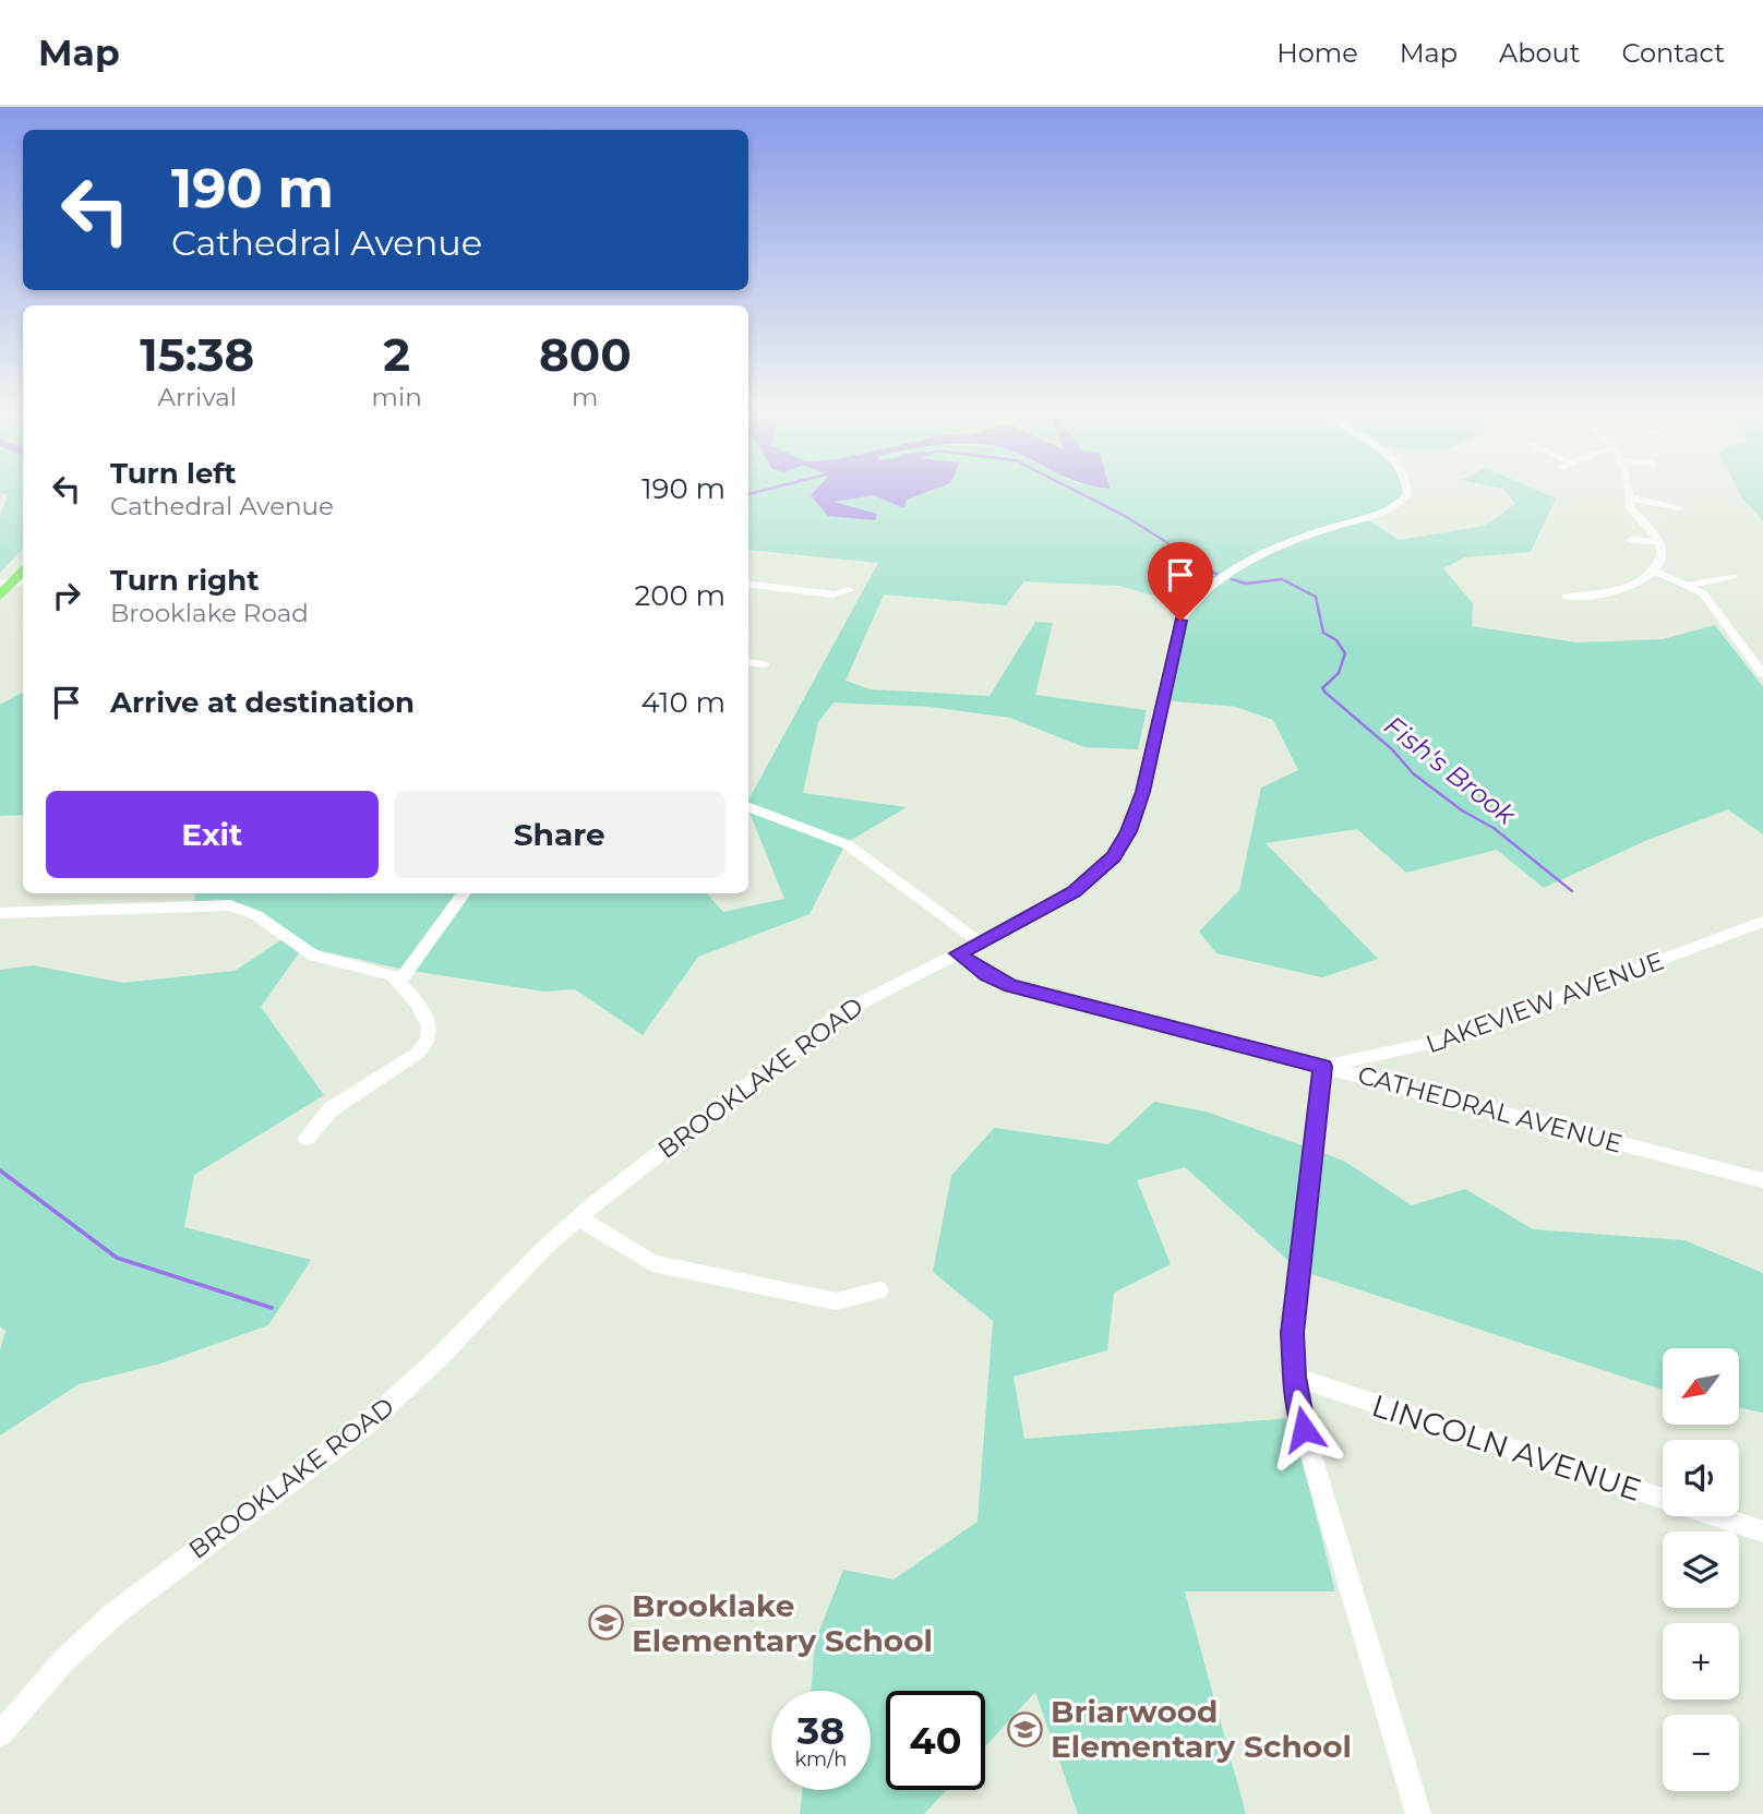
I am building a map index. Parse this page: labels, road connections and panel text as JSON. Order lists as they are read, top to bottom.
{
  "streets": {
    "street": [
      "LAKEVIEW AVENUE",
      "BROOKLAKE ROAD",
      "CATHEDRAL AVENUE",
      "LINCOLN AVENUE"
    ]
  },
  "crossings": [
    ["LAKEVIEW AVENUE", "CATHEDRAL AVENUE"],
    ["BROOKLAKE ROAD", "CATHEDRAL AVENUE"]
  ],
  "water": ["Fish's Brook"],
  "places": {
    "school or university": ["Brooklake Elementary School", "Briarwood Elementary School"]
  },
  "north": "bottom left",
  "page": {
    "header": "Map",
    "nav": [
      "Home",
      "Map",
      "About",
      "Contact"
    ],
    "turn": ["190 m", "Cathedral Avenue"],
    "eta": [
      "15:38",
      "Arrival",
      "2",
      "min",
      "800",
      "m"
    ],
    "list": [
      {
        "name": "Turn left",
        "note": "Cathedral Avenue",
        "value": "190 m"
      },
      {
        "name": "Turn right",
        "note": "Brooklake Road",
        "value": "200 m"
      },
      {
        "name": "Arrive at destination",
        "value": "410 m"
      }
    ],
    "buttons": ["Exit", "Share"],
    "map_buttons": ["+", "−"],
    "speed": "38 km/h",
    "limit": "40"
  }
}
